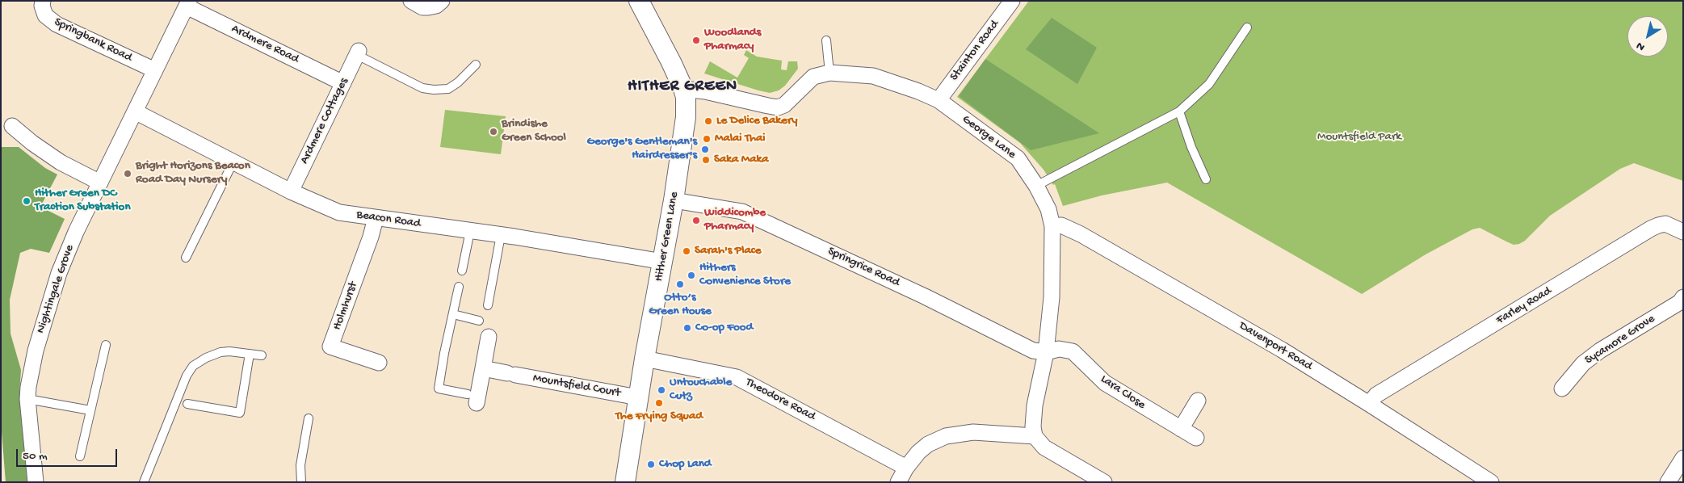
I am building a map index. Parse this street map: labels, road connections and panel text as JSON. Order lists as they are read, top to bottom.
{
  "streets": {
    "street": [
      "Springbank Road",
      "Ardmere Road",
      "Stainton Road",
      "Ardmere Cottages",
      "George Lane",
      "Beacon Road",
      "Hither Green Lane",
      "Springrice Road",
      "Nightingale Grove",
      "Holmhurst",
      "Farley Road",
      "Sycamore Grove",
      "Davenport Road",
      "Mountsfield Court",
      "Lara Close",
      "Theodore Road"
    ]
  },
  "crossings": [
    ["Springbank Road", "Nightingale Grove"],
    ["Ardmere Road", "Ardmere Cottages"],
    ["Ardmere Road", "Nightingale Grove"],
    ["Stainton Road", "George Lane"],
    ["Ardmere Cottages", "Beacon Road"],
    ["George Lane", "Hither Green Lane"],
    ["George Lane", "Springrice Road"],
    ["George Lane", "Davenport Road"],
    ["George Lane", "Lara Close"],
    ["Beacon Road", "Hither Green Lane"],
    ["Beacon Road", "Nightingale Grove"],
    ["Beacon Road", "Holmhurst"],
    ["Hither Green Lane", "Springrice Road"],
    ["Hither Green Lane", "Mountsfield Court"],
    ["Hither Green Lane", "Theodore Road"],
    ["Springrice Road", "Lara Close"],
    ["Farley Road", "Davenport Road"]
  ],
  "districts": ["HITHER GREEN"],
  "parks": ["Mountsfield Park"],
  "places": [
    "Woodlands Pharmacy",
    "Le Delice Bakery",
    "Brindishe Green School",
    "Malai Thai",
    "George's Gentleman's Hairdresser's",
    "Saka Maka",
    "Bright Horizons Beacon Road Day Nursery",
    "Hither Green DC Traction Substation",
    "Widdicombe Pharmacy",
    "Sarah's Place",
    "Hithers Convenience Store",
    "Otto’s Green House",
    "Co-op Food",
    "Untouchable Cutz",
    "The Frying Squad",
    "Chop Land"
  ],
  "scale_bar": "50 m",
  "north": "bottom left"
}
